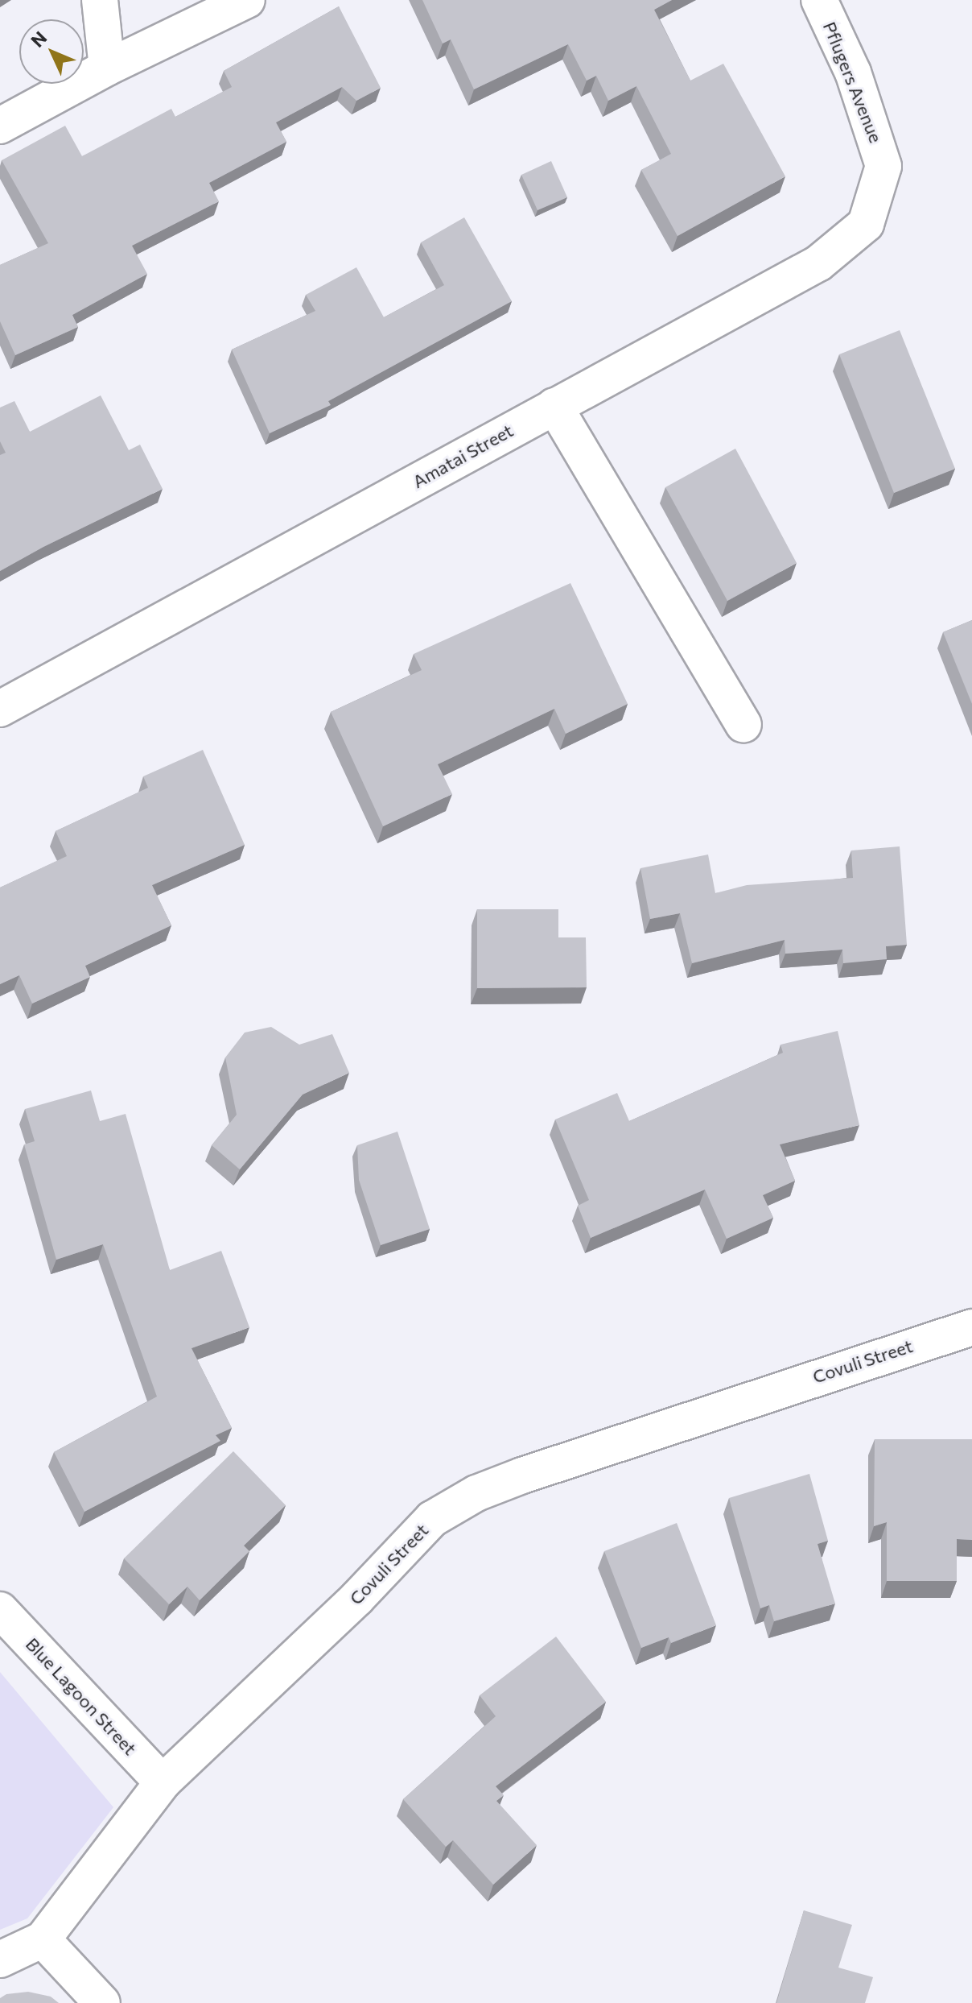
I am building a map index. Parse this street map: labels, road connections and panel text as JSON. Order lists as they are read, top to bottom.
{
  "streets": {
    "street": [
      "Pflugers Avenue",
      "Amatai Street",
      "Covuli Street",
      "Blue Lagoon Street"
    ]
  },
  "crossings": [
    ["Pflugers Avenue", "Amatai Street"],
    ["Covuli Street", "Blue Lagoon Street"]
  ],
  "north": "top left"
}
